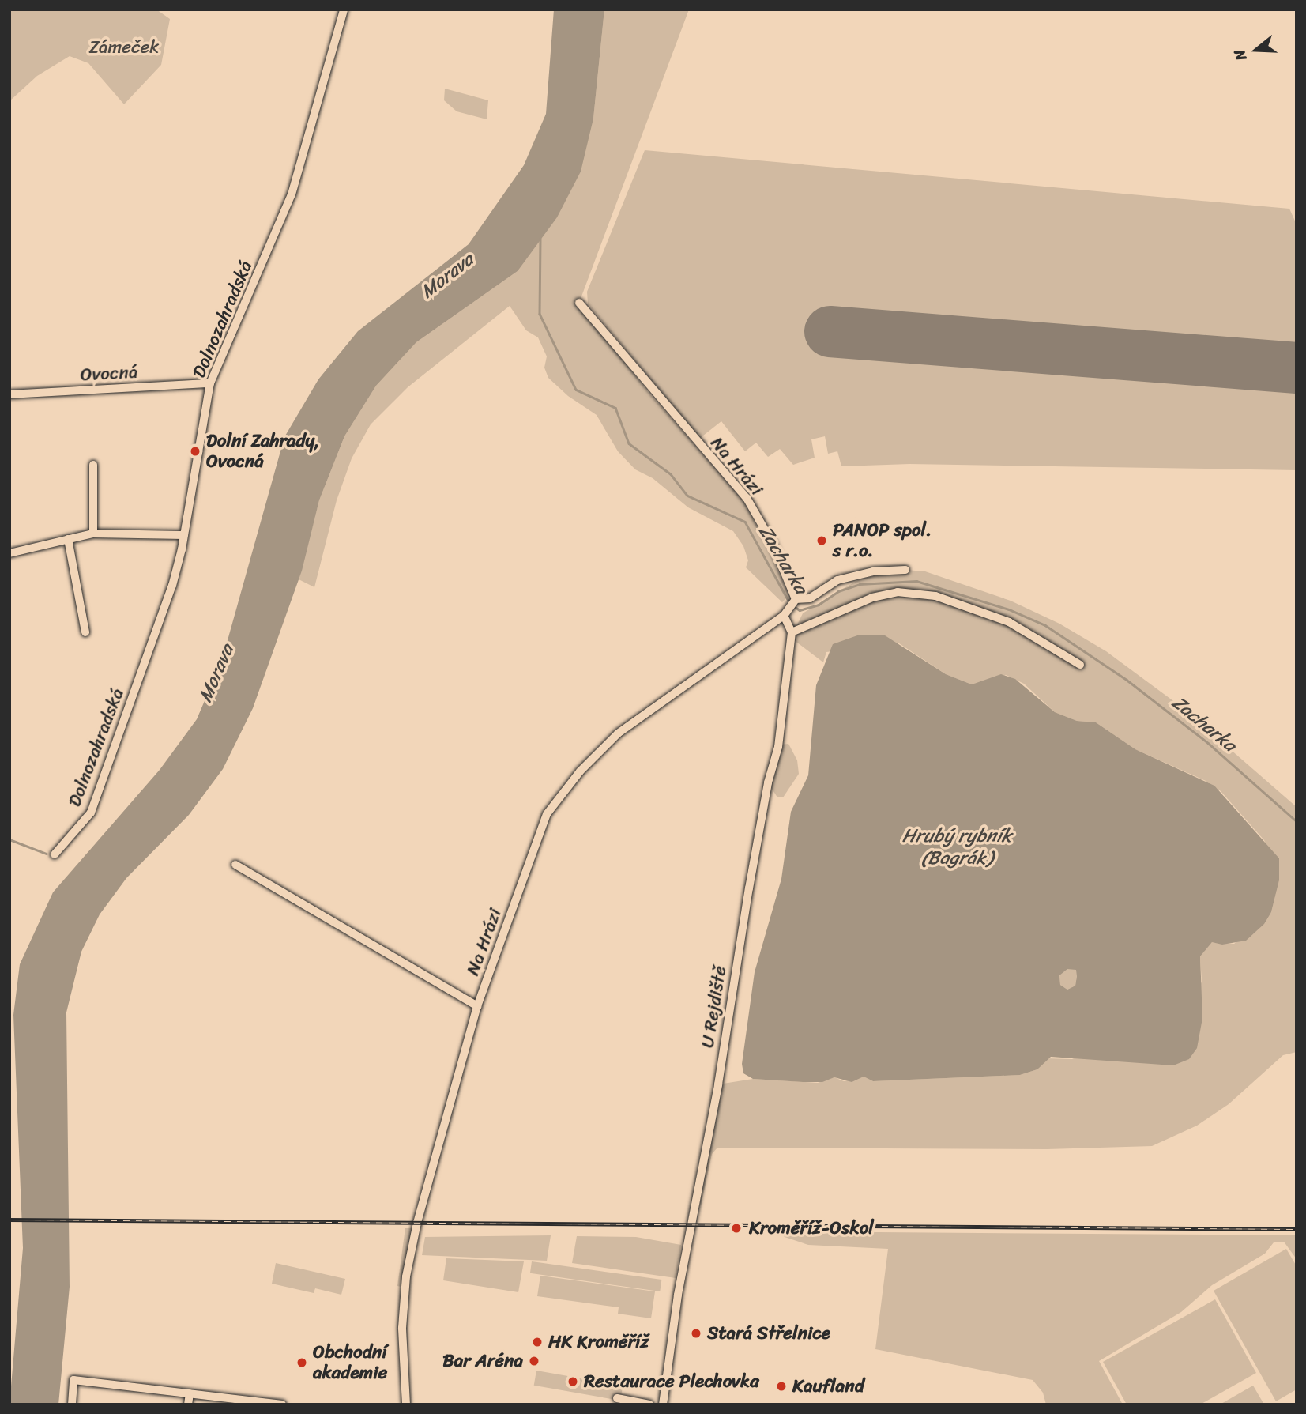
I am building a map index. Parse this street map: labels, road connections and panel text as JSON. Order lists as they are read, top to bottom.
{
  "streets": {
    "street": [
      "Dolnozahradská",
      "Ovocná",
      "Na Hrázi",
      "U Rejdiště"
    ]
  },
  "crossings": [
    ["Dolnozahradská", "Ovocná"]
  ],
  "water": ["Morava", "Zacharka", "Hrubý rybník (Bagrák)"],
  "parks": ["Zámeček"],
  "places": [
    "Dolní Zahrady, Ovocná",
    "PANOP spol. s r.o.",
    "Kroměříž-Oskol",
    "Stará Střelnice",
    "HK Kroměříž",
    "Bar Aréna",
    "Obchodní akademie",
    "Restaurace Plechovka",
    "Kaufland"
  ],
  "north": "left"
}
